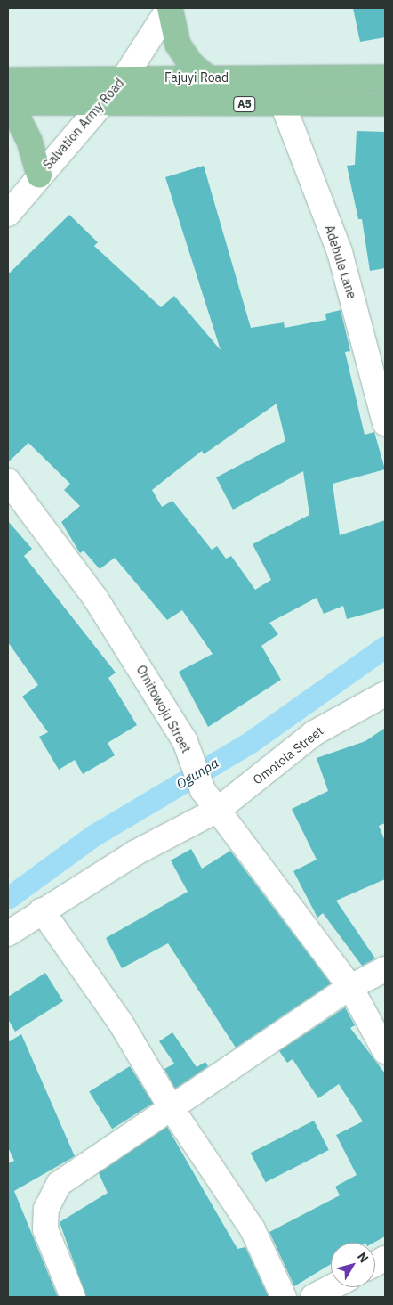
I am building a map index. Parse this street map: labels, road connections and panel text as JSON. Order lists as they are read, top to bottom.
{
  "streets": {
    "highway": ["Fajuyi Road", "A5"],
    "street": [
      "Salvation Army Road",
      "Adebule Lane",
      "Omitowoju Street",
      "Omotola Street"
    ]
  },
  "crossings": [
    ["Fajuyi Road", "A5"],
    ["Fajuyi Road", "Salvation Army Road"],
    ["A5", "Salvation Army Road"],
    ["A5", "Adebule Lane"],
    ["Omitowoju Street", "Omotola Street"]
  ],
  "water": ["Ogunpa"],
  "north": "top right"
}
